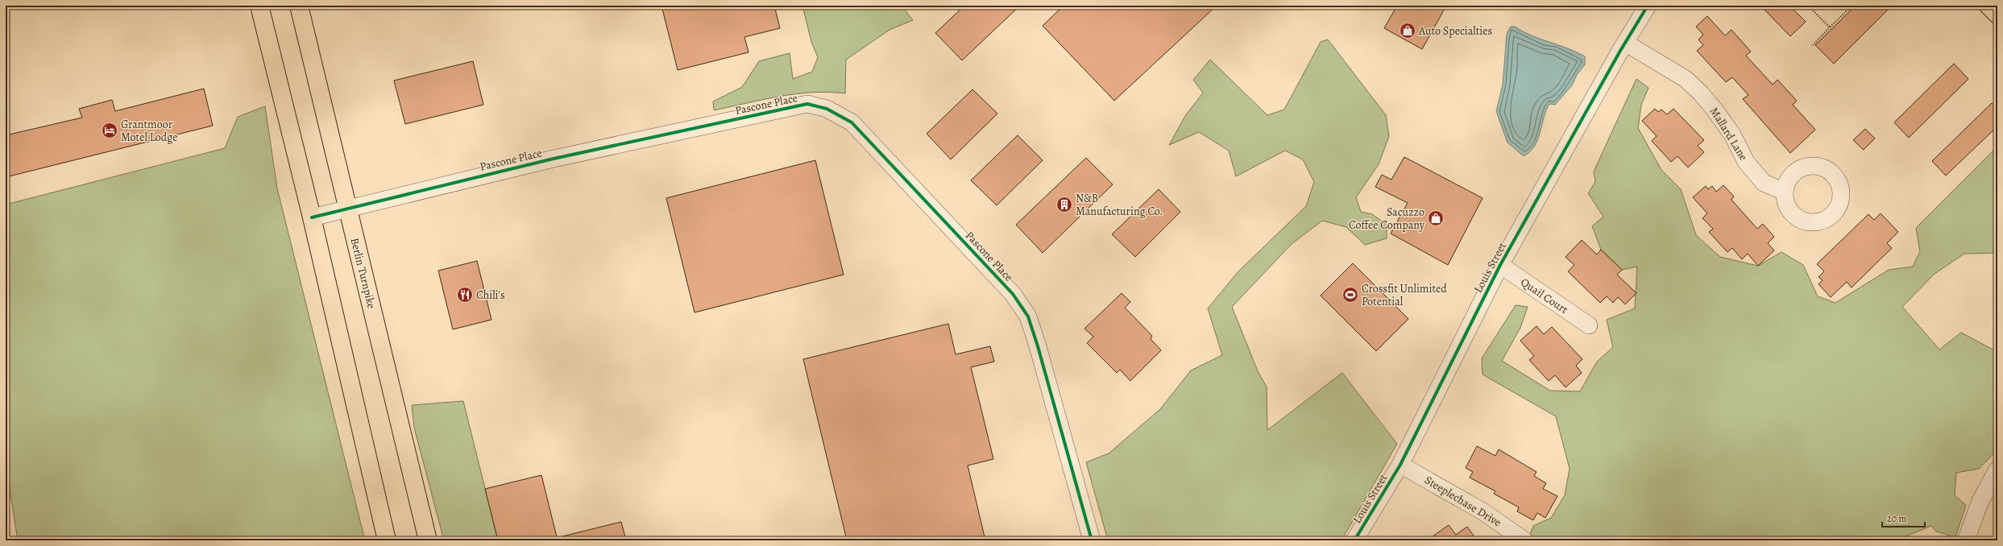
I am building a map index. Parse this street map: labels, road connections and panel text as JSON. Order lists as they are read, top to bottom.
{
  "streets": {
    "main road": ["Berlin Turnpike"],
    "street": [
      "Pascone Place",
      "Mallard Lane",
      "Louis Street",
      "Quail Court",
      "Steeplechase Drive"
    ]
  },
  "crossings": [
    ["Pascone Place", "Berlin Turnpike"],
    ["Mallard Lane", "Louis Street"],
    ["Louis Street", "Quail Court"],
    ["Louis Street", "Steeplechase Drive"]
  ],
  "places": {
    "shop": ["Auto Specialties", "Sacuzzo Coffee Company"],
    "hotel": ["Grantmoor Motel Lodge"],
    "building": ["N&B Manufacturing Co."],
    "restaurant": ["Chili's"],
    "sports": ["Crossfit Unlimited Potential"]
  },
  "scale_bar": "20 m"
}
